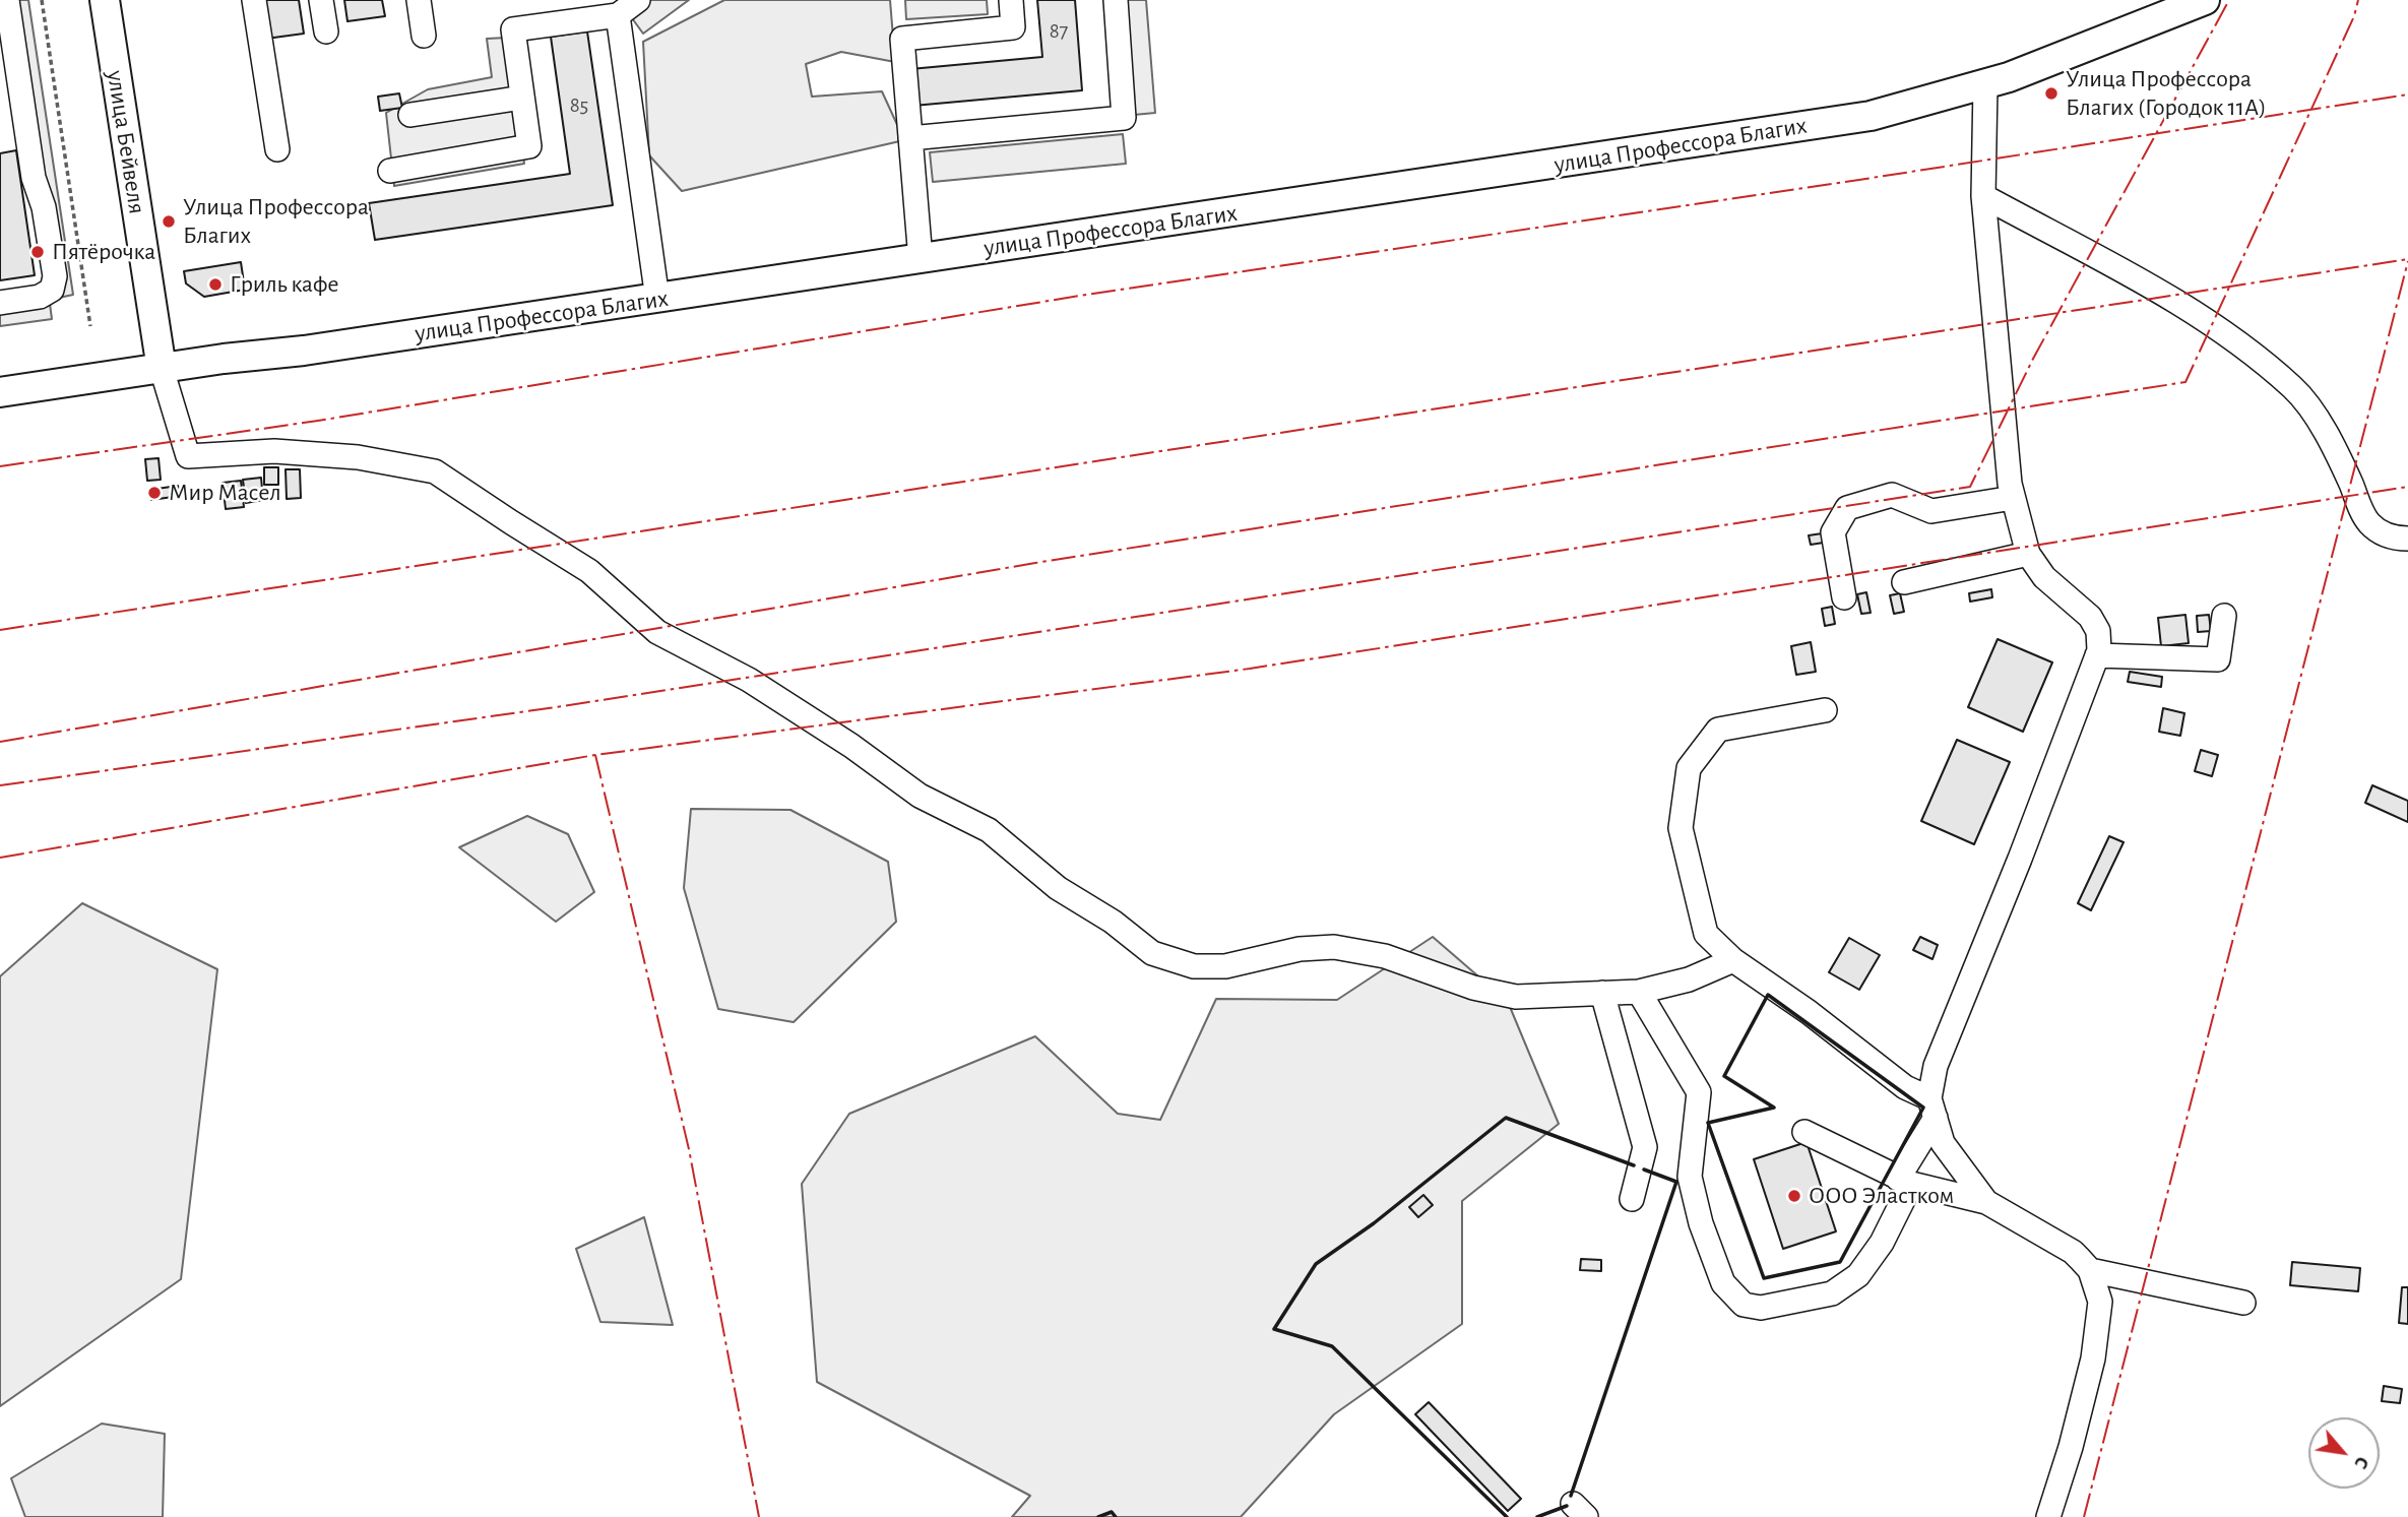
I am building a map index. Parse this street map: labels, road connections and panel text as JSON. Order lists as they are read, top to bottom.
{
  "streets": {
    "main road": ["улица Бейвеля", "улица Профессора Благих"]
  },
  "crossings": [
    ["улица Бейвеля", "улица Профессора Благих"]
  ],
  "places": [
    "Улица Профессора Благих (Городок 11А)",
    "Улица Профессора Благих",
    "Пятёрочка",
    "Гриль кафе",
    "Мир Масел",
    "ООО Эластком"
  ],
  "house_numbers": ["87", "85"],
  "north": "bottom right"
}
